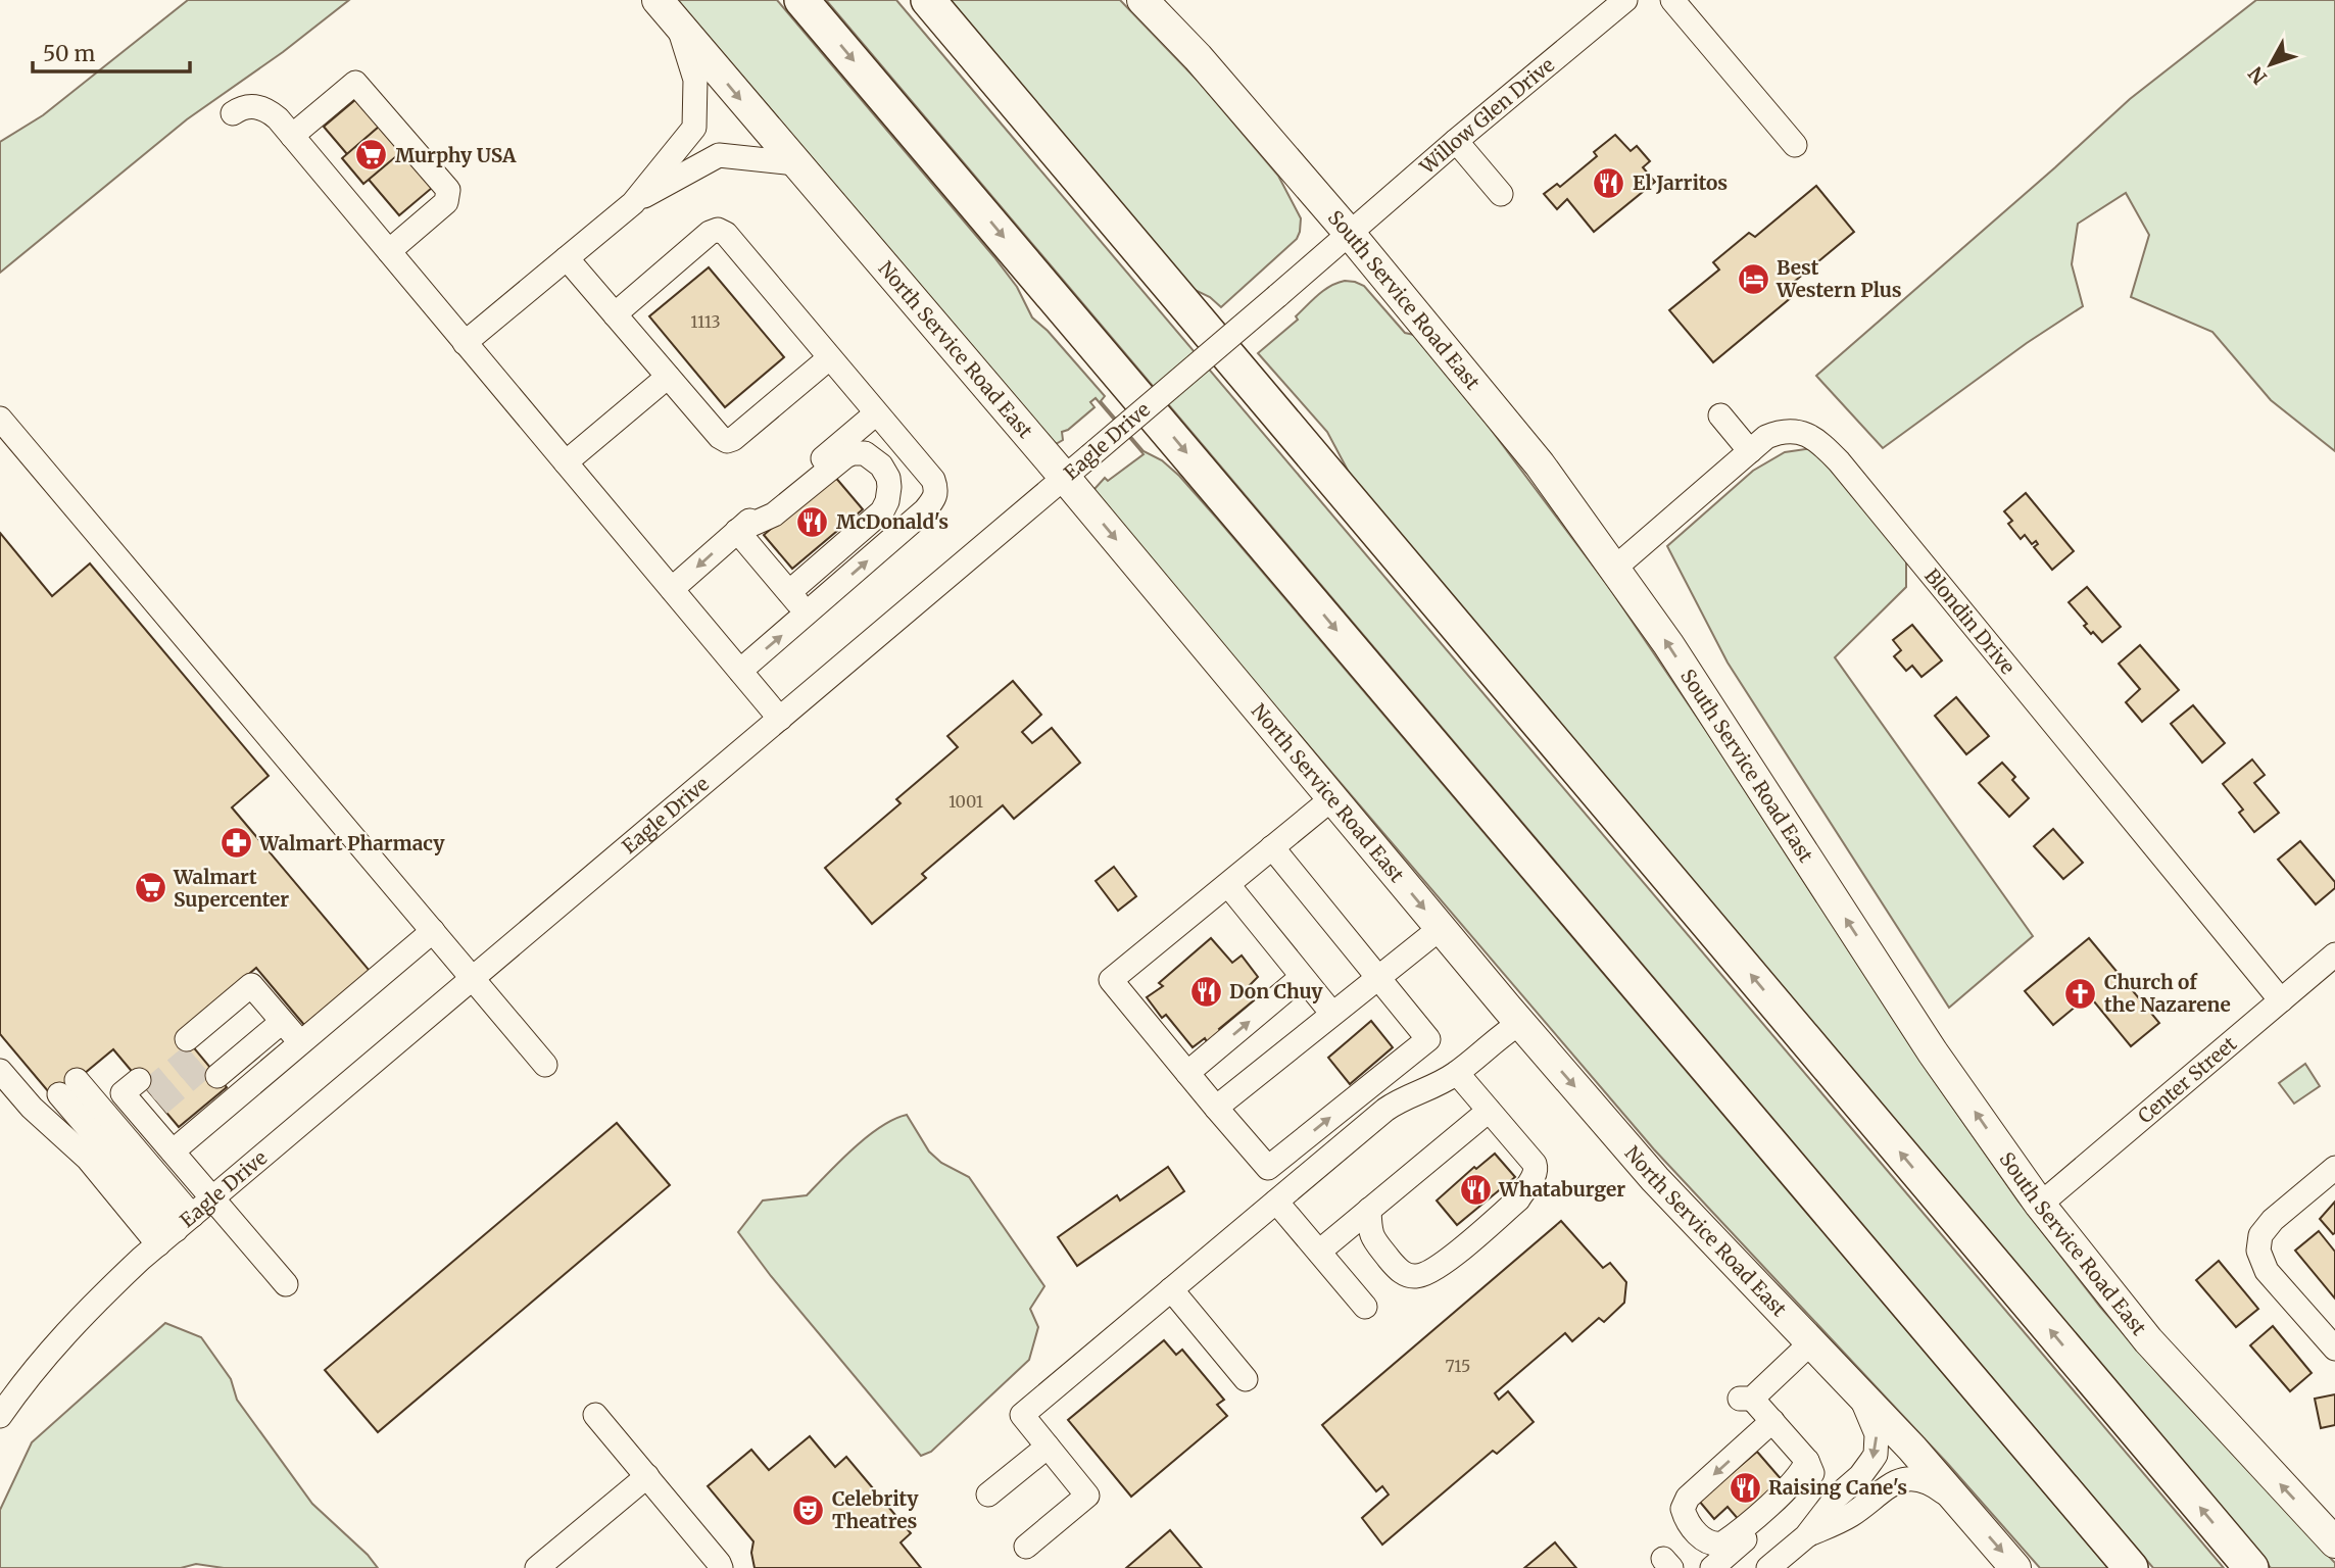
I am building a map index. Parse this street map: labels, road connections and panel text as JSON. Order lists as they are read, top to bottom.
{
  "streets": {
    "main road": ["South Service Road East", "North Service Road East"],
    "street": [
      "Willow Glen Drive",
      "Eagle Drive",
      "Blondin Drive",
      "Center Street"
    ]
  },
  "crossings": [
    ["Willow Glen Drive", "South Service Road East"],
    ["Willow Glen Drive", "Eagle Drive"],
    ["South Service Road East", "Eagle Drive"],
    ["South Service Road East", "Blondin Drive"],
    ["South Service Road East", "Center Street"],
    ["North Service Road East", "Eagle Drive"],
    ["Blondin Drive", "Center Street"]
  ],
  "one_way": ["South Service Road East", "North Service Road East"],
  "places": {
    "supermarket": ["Murphy USA", "Walmart Supercenter"],
    "restaurant": [
      "El Jarritos",
      "McDonald's",
      "Don Chuy",
      "Whataburger",
      "Raising Cane's"
    ],
    "hotel": ["Best Western Plus"],
    "pharmacy": ["Walmart Pharmacy"],
    "church": ["Church of the Nazarene"],
    "theatre": ["Celebrity Theatres"]
  },
  "house_numbers": ["1113", "1001", "715"],
  "scale_bar": "50 m",
  "north": "bottom left"
}
